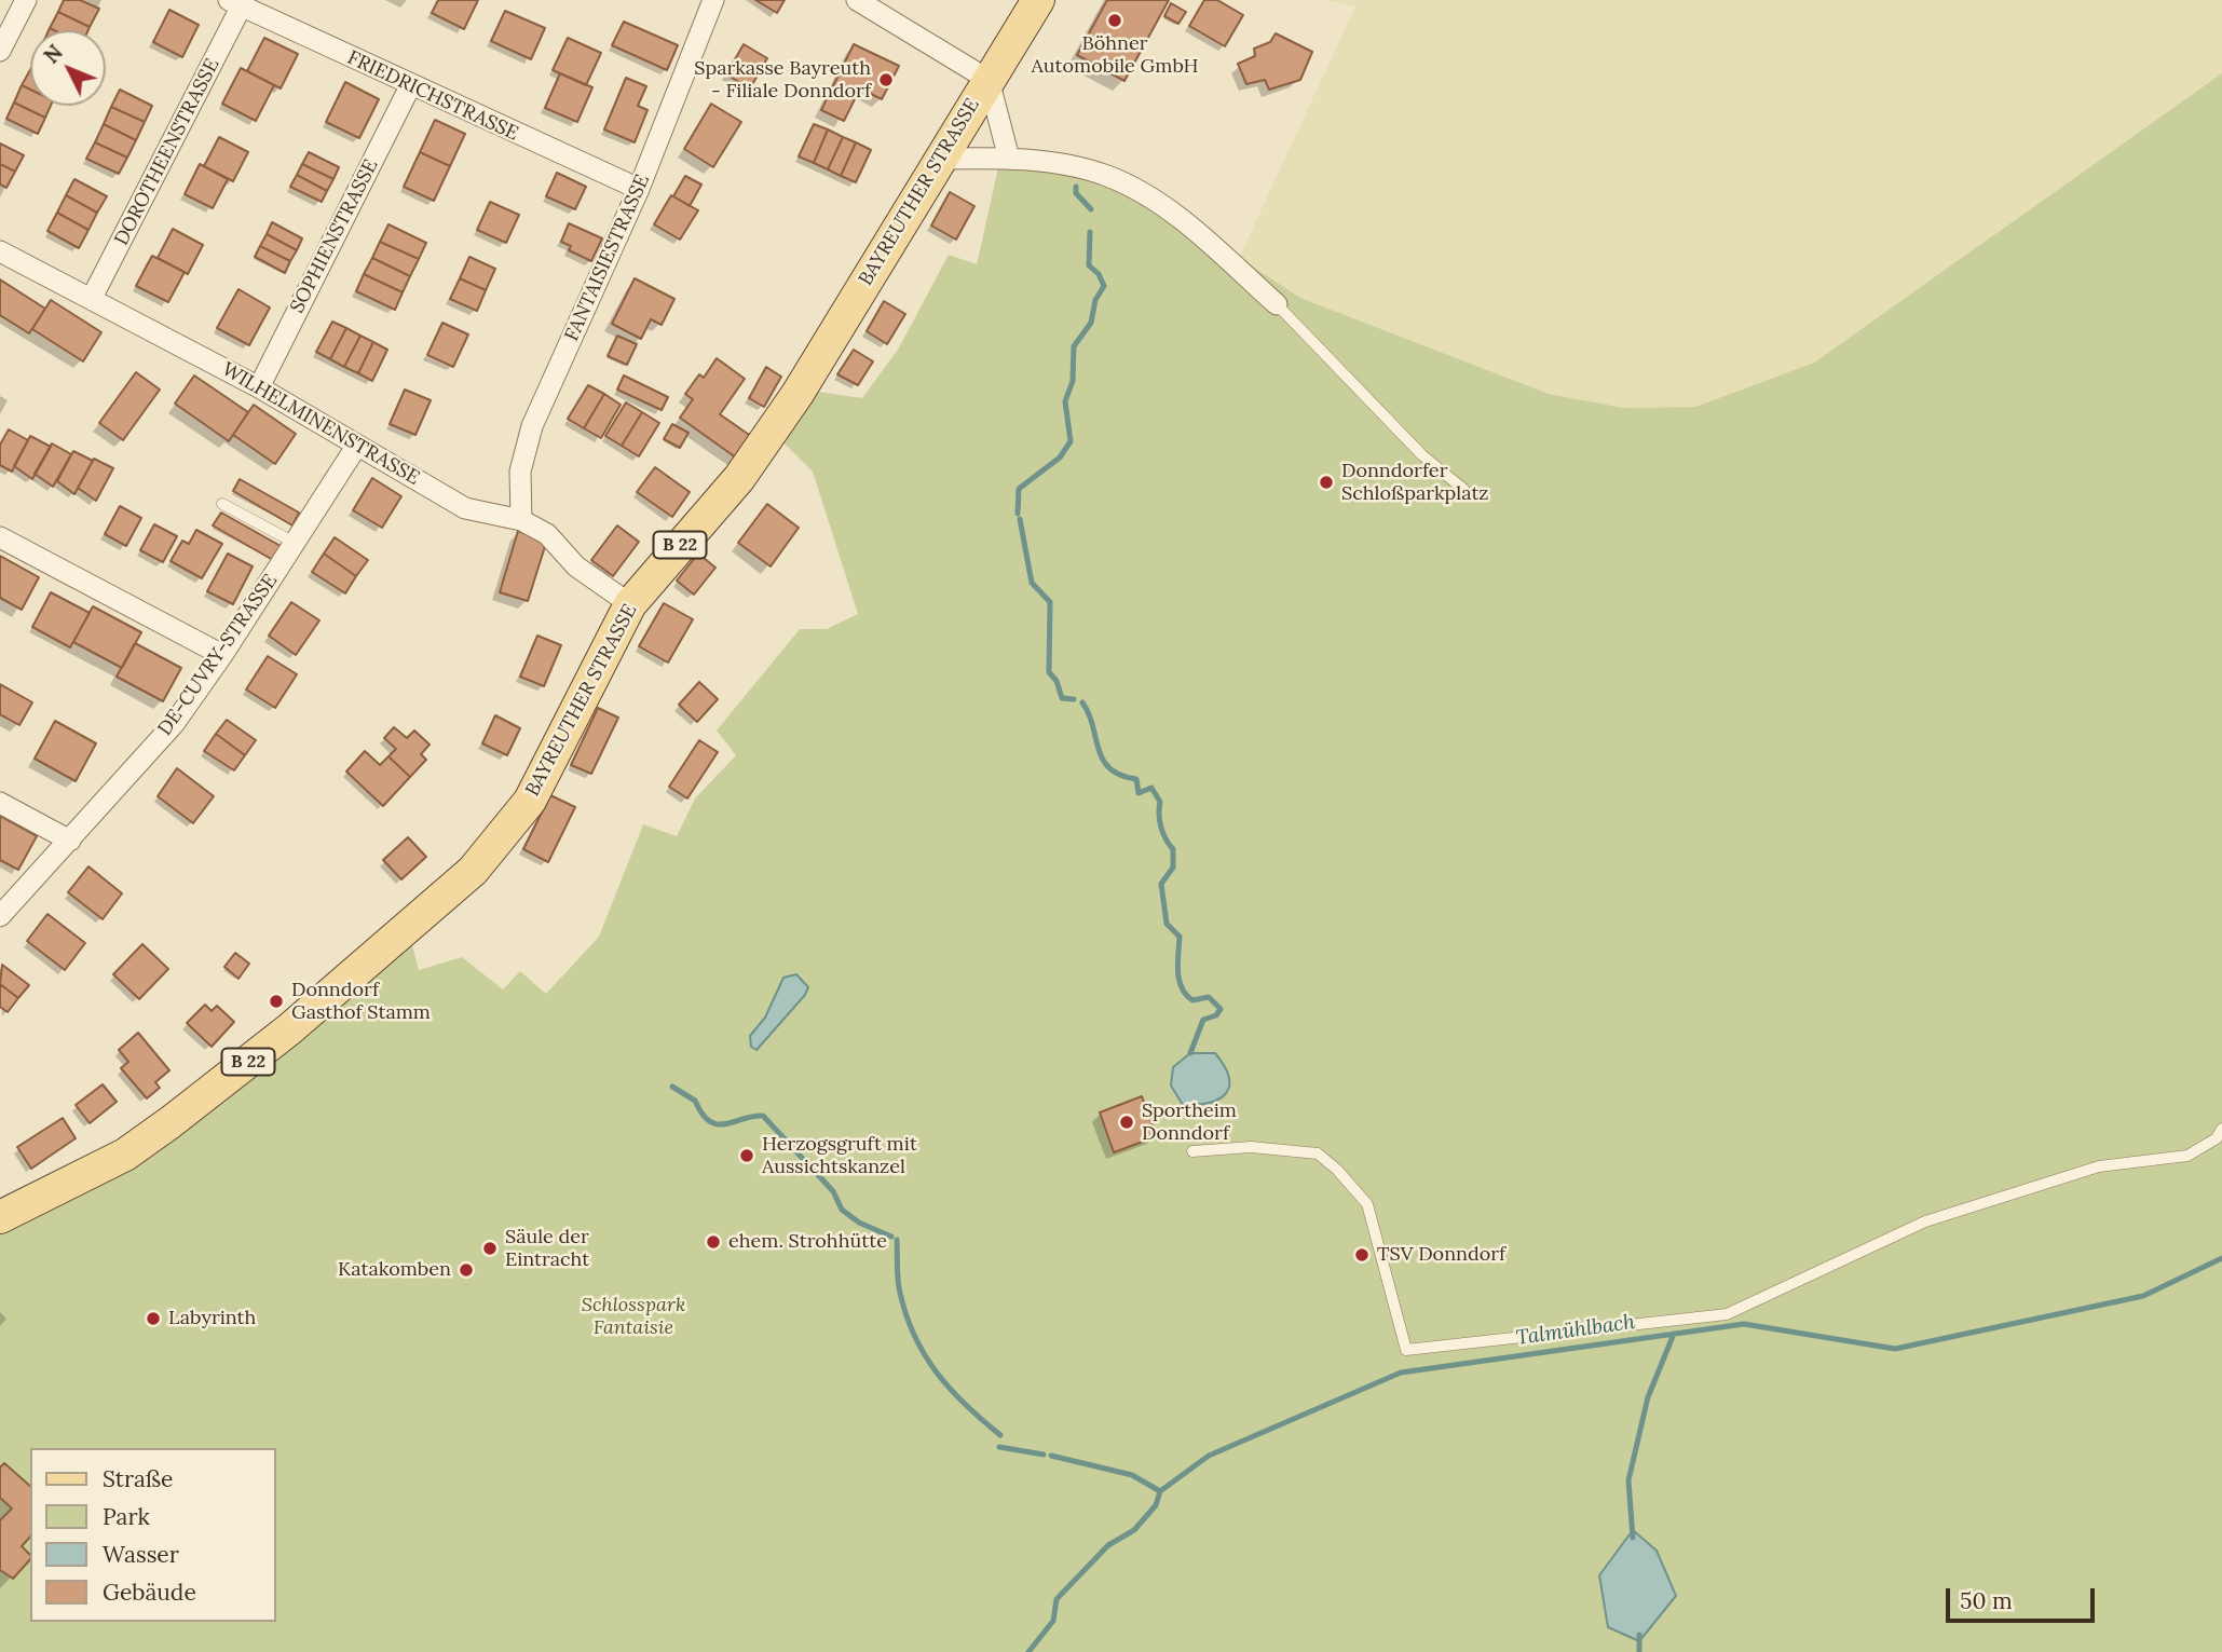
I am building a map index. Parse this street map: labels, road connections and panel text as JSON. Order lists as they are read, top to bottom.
{
  "streets": {
    "main road": ["BAYREUTHER STRASSE", "B 22"],
    "street": [
      "FRIEDRICHSTRASSE",
      "DOROTHEENSTRASSE",
      "SOPHIENSTRASSE",
      "FANTAISIESTRASSE",
      "WILHELMINENSTRASSE",
      "DE-CUVRY-STRASSE"
    ]
  },
  "crossings": [
    ["FRIEDRICHSTRASSE", "DOROTHEENSTRASSE"],
    ["FRIEDRICHSTRASSE", "SOPHIENSTRASSE"],
    ["FRIEDRICHSTRASSE", "FANTAISIESTRASSE"],
    ["DOROTHEENSTRASSE", "WILHELMINENSTRASSE"],
    ["BAYREUTHER STRASSE", "WILHELMINENSTRASSE"],
    ["SOPHIENSTRASSE", "WILHELMINENSTRASSE"],
    ["FANTAISIESTRASSE", "WILHELMINENSTRASSE"],
    ["WILHELMINENSTRASSE", "DE-CUVRY-STRASSE"]
  ],
  "water": ["Talmühlbach"],
  "parks": ["Schlosspark Fantaisie"],
  "places": [
    "Böhner Automobile GmbH",
    "Sparkasse Bayreuth - Filiale Donndorf",
    "Donndorfer Schloßparkplatz",
    "Donndorf Gasthof Stamm",
    "Sportheim Donndorf",
    "Herzogsgruft mit Aussichtskanzel",
    "ehem. Strohhütte",
    "Säule der Eintracht",
    "TSV Donndorf",
    "Katakomben",
    "Labyrinth"
  ],
  "legend": [
    "Straße",
    "Park",
    "Wasser",
    "Gebäude"
  ],
  "scale_bar": "50 m",
  "north": "top left"
}
